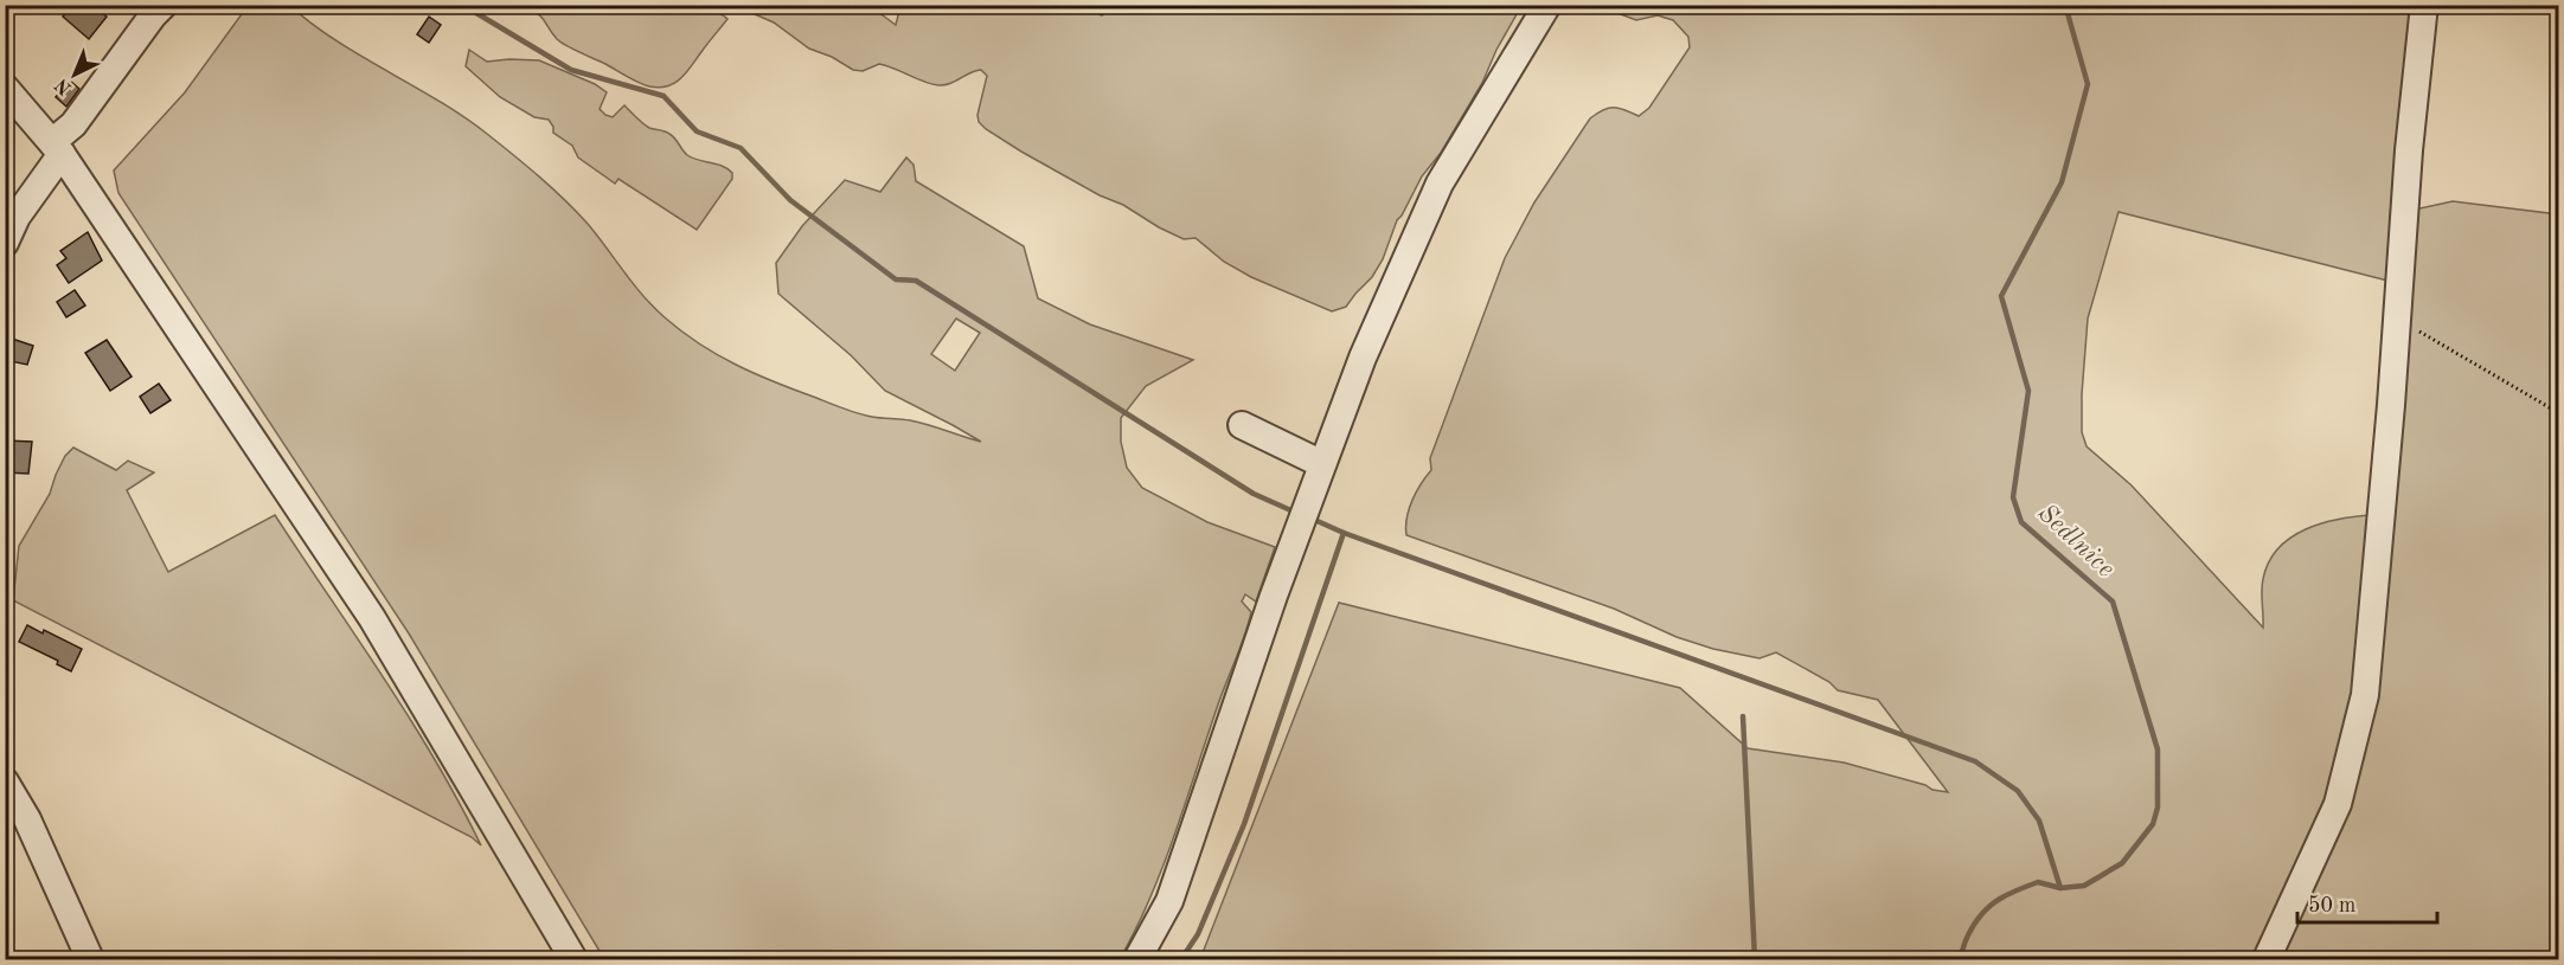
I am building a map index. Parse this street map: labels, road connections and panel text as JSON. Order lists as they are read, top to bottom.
{
  "water": ["Sedlnice"],
  "scale_bar": "50 m",
  "north": "bottom left"
}
